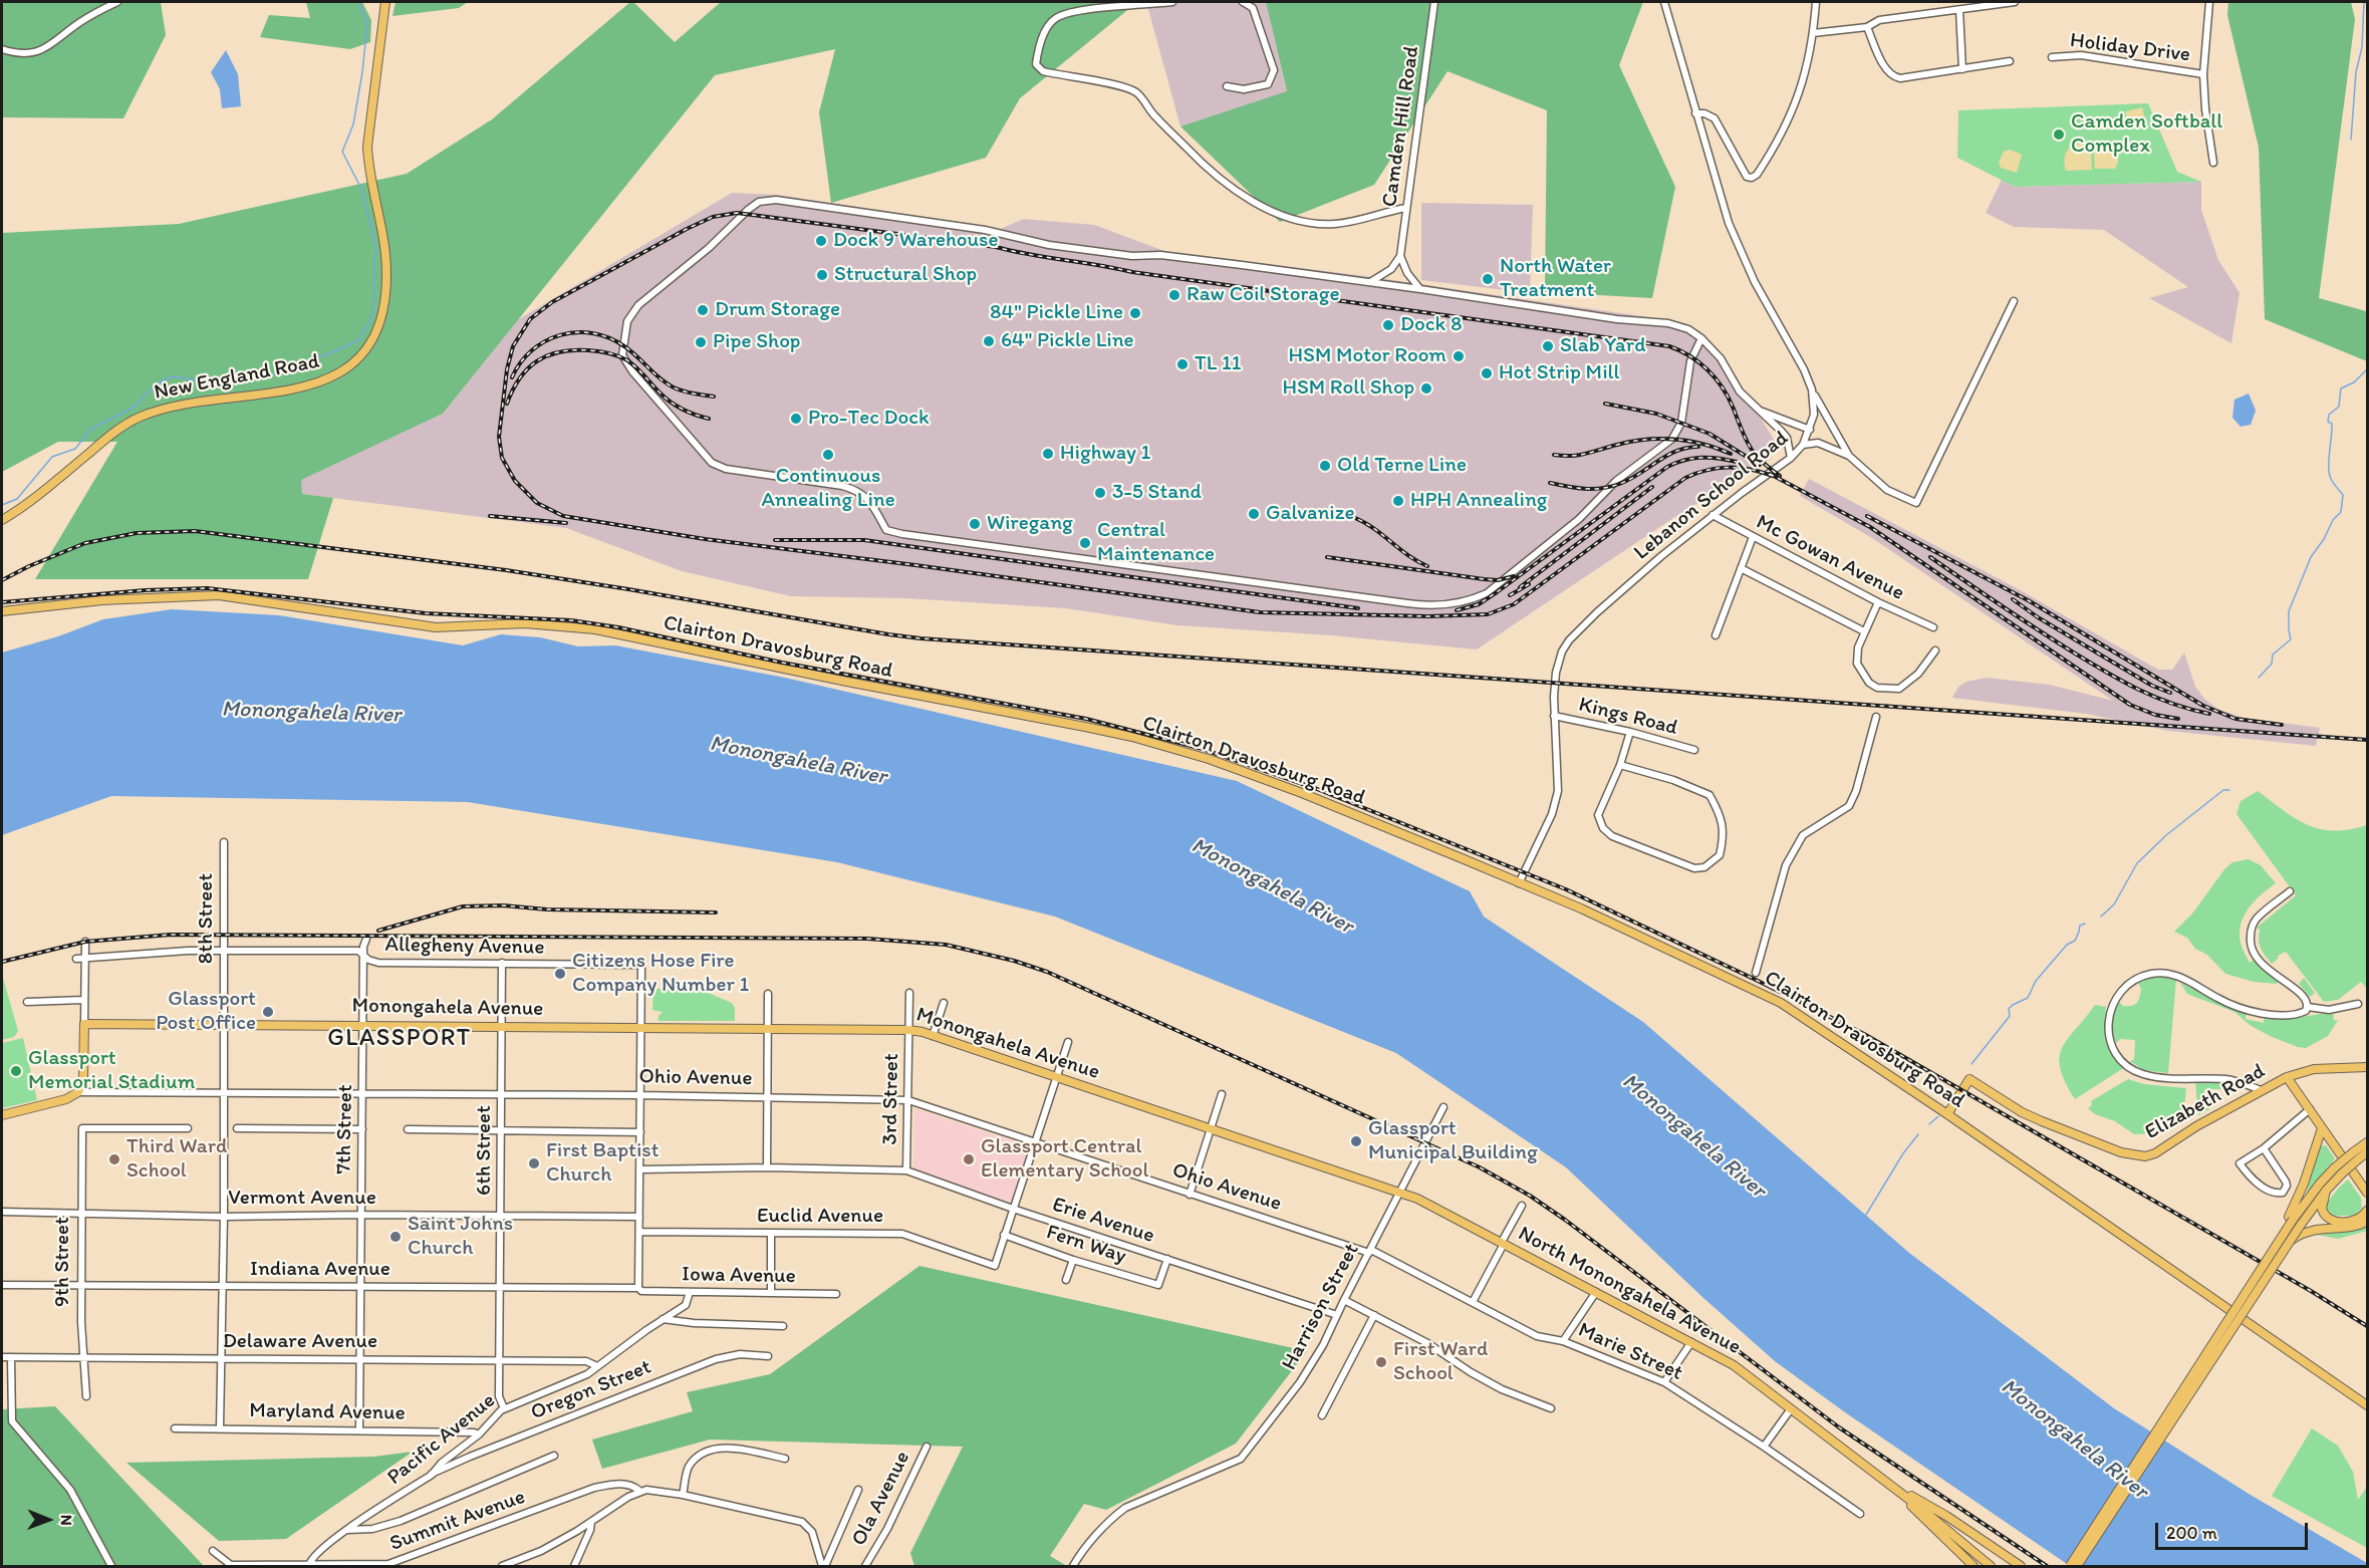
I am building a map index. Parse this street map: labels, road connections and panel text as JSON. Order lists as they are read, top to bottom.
{
  "streets": {
    "main road": [
      "New England Road",
      "Clairton Dravosburg Road",
      "Monongahela Avenue",
      "Ohio Avenue",
      "Elizabeth Road",
      "North Monongahela Avenue"
    ],
    "street": [
      "Holiday Drive",
      "Camden Hill Road",
      "Lebanon School Road",
      "Mc Gowan Avenue",
      "Kings Road",
      "8th Street",
      "Allegheny Avenue",
      "3rd Street",
      "7th Street",
      "6th Street",
      "Vermont Avenue",
      "Euclid Avenue",
      "Erie Avenue",
      "Fern Way",
      "9th Street",
      "Indiana Avenue",
      "Iowa Avenue",
      "Harrison Street",
      "Delaware Avenue",
      "Marie Street",
      "Oregon Street",
      "Maryland Avenue",
      "Pacific Avenue",
      "Ola Avenue",
      "Summit Avenue"
    ]
  },
  "crossings": [
    ["Lebanon School Road", "Mc Gowan Avenue"],
    ["Lebanon School Road", "Clairton Dravosburg Road"],
    ["Lebanon School Road", "Kings Road"],
    ["Clairton Dravosburg Road", "Elizabeth Road"],
    ["8th Street", "Allegheny Avenue"],
    ["8th Street", "Monongahela Avenue"],
    ["8th Street", "Ohio Avenue"],
    ["8th Street", "Vermont Avenue"],
    ["8th Street", "Indiana Avenue"],
    ["8th Street", "Delaware Avenue"],
    ["8th Street", "Maryland Avenue"],
    ["Allegheny Avenue", "Monongahela Avenue"],
    ["Allegheny Avenue", "7th Street"],
    ["Allegheny Avenue", "6th Street"],
    ["Monongahela Avenue", "3rd Street"],
    ["Monongahela Avenue", "7th Street"],
    ["Monongahela Avenue", "6th Street"],
    ["Monongahela Avenue", "North Monongahela Avenue"],
    ["Monongahela Avenue", "Harrison Street"],
    ["Ohio Avenue", "3rd Street"],
    ["Ohio Avenue", "7th Street"],
    ["Ohio Avenue", "6th Street"],
    ["Ohio Avenue", "Harrison Street"],
    ["Ohio Avenue", "Marie Street"],
    ["3rd Street", "Erie Avenue"],
    ["7th Street", "Vermont Avenue"],
    ["7th Street", "Indiana Avenue"],
    ["7th Street", "Delaware Avenue"],
    ["7th Street", "Maryland Avenue"],
    ["6th Street", "Vermont Avenue"],
    ["6th Street", "Indiana Avenue"],
    ["6th Street", "Delaware Avenue"],
    ["6th Street", "Pacific Avenue"],
    ["Vermont Avenue", "9th Street"],
    ["Euclid Avenue", "Fern Way"],
    ["Erie Avenue", "Fern Way"],
    ["Erie Avenue", "Harrison Street"],
    ["9th Street", "Indiana Avenue"],
    ["9th Street", "Delaware Avenue"],
    ["Indiana Avenue", "Iowa Avenue"],
    ["Iowa Avenue", "Pacific Avenue"],
    ["North Monongahela Avenue", "Harrison Street"],
    ["Harrison Street", "Marie Street"],
    ["Delaware Avenue", "Pacific Avenue"],
    ["Oregon Street", "Pacific Avenue"],
    ["Maryland Avenue", "Pacific Avenue"],
    ["Pacific Avenue", "Summit Avenue"]
  ],
  "districts": ["GLASSPORT"],
  "water": ["Monongahela River"],
  "places": [
    "Camden Softball Complex",
    "Dock 9 Warehouse",
    "Structural Shop",
    "North Water Treatment",
    "Raw Coil Storage",
    "Drum Storage",
    "84\" Pickle Line",
    "Dock 8",
    "64\" Pickle Line",
    "Pipe Shop",
    "Slab Yard",
    "HSM Motor Room",
    "TL 11",
    "Hot Strip Mill",
    "HSM Roll Shop",
    "Pro-Tec Dock",
    "Highway 1",
    "Continuous Annealing Line",
    "Old Terne Line",
    "3-5 Stand",
    "HPH Annealing",
    "Galvanize",
    "Wiregang",
    "Central Maintenance",
    "Citizens Hose Fire Company Number 1",
    "Glassport Post Office",
    "Glassport Memorial Stadium",
    "Glassport Municipal Building",
    "Third Ward School",
    "Glassport Central Elementary School",
    "First Baptist Church",
    "Saint Johns Church",
    "First Ward School"
  ],
  "scale_bar": "200 m",
  "north": "right"
}
